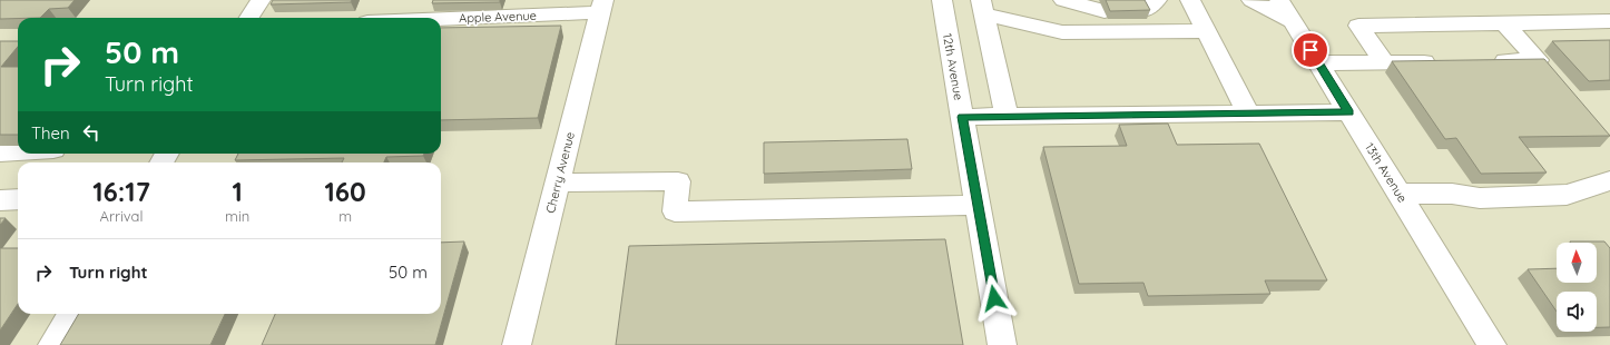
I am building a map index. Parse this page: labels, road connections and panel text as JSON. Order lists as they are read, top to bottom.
{
  "streets": {
    "street": [
      "Apple Avenue",
      "12th Avenue",
      "Cherry Avenue",
      "13th Avenue"
    ]
  },
  "crossings": [
    ["Apple Avenue", "Cherry Avenue"]
  ],
  "north": "top",
  "page": {
    "turn": ["50 m", "Turn right"],
    "then": "Then",
    "eta": [
      "16:17",
      "Arrival",
      "1",
      "min",
      "160",
      "m"
    ],
    "list": [
      {
        "name": "Turn right",
        "value": "50 m"
      }
    ]
  }
}
